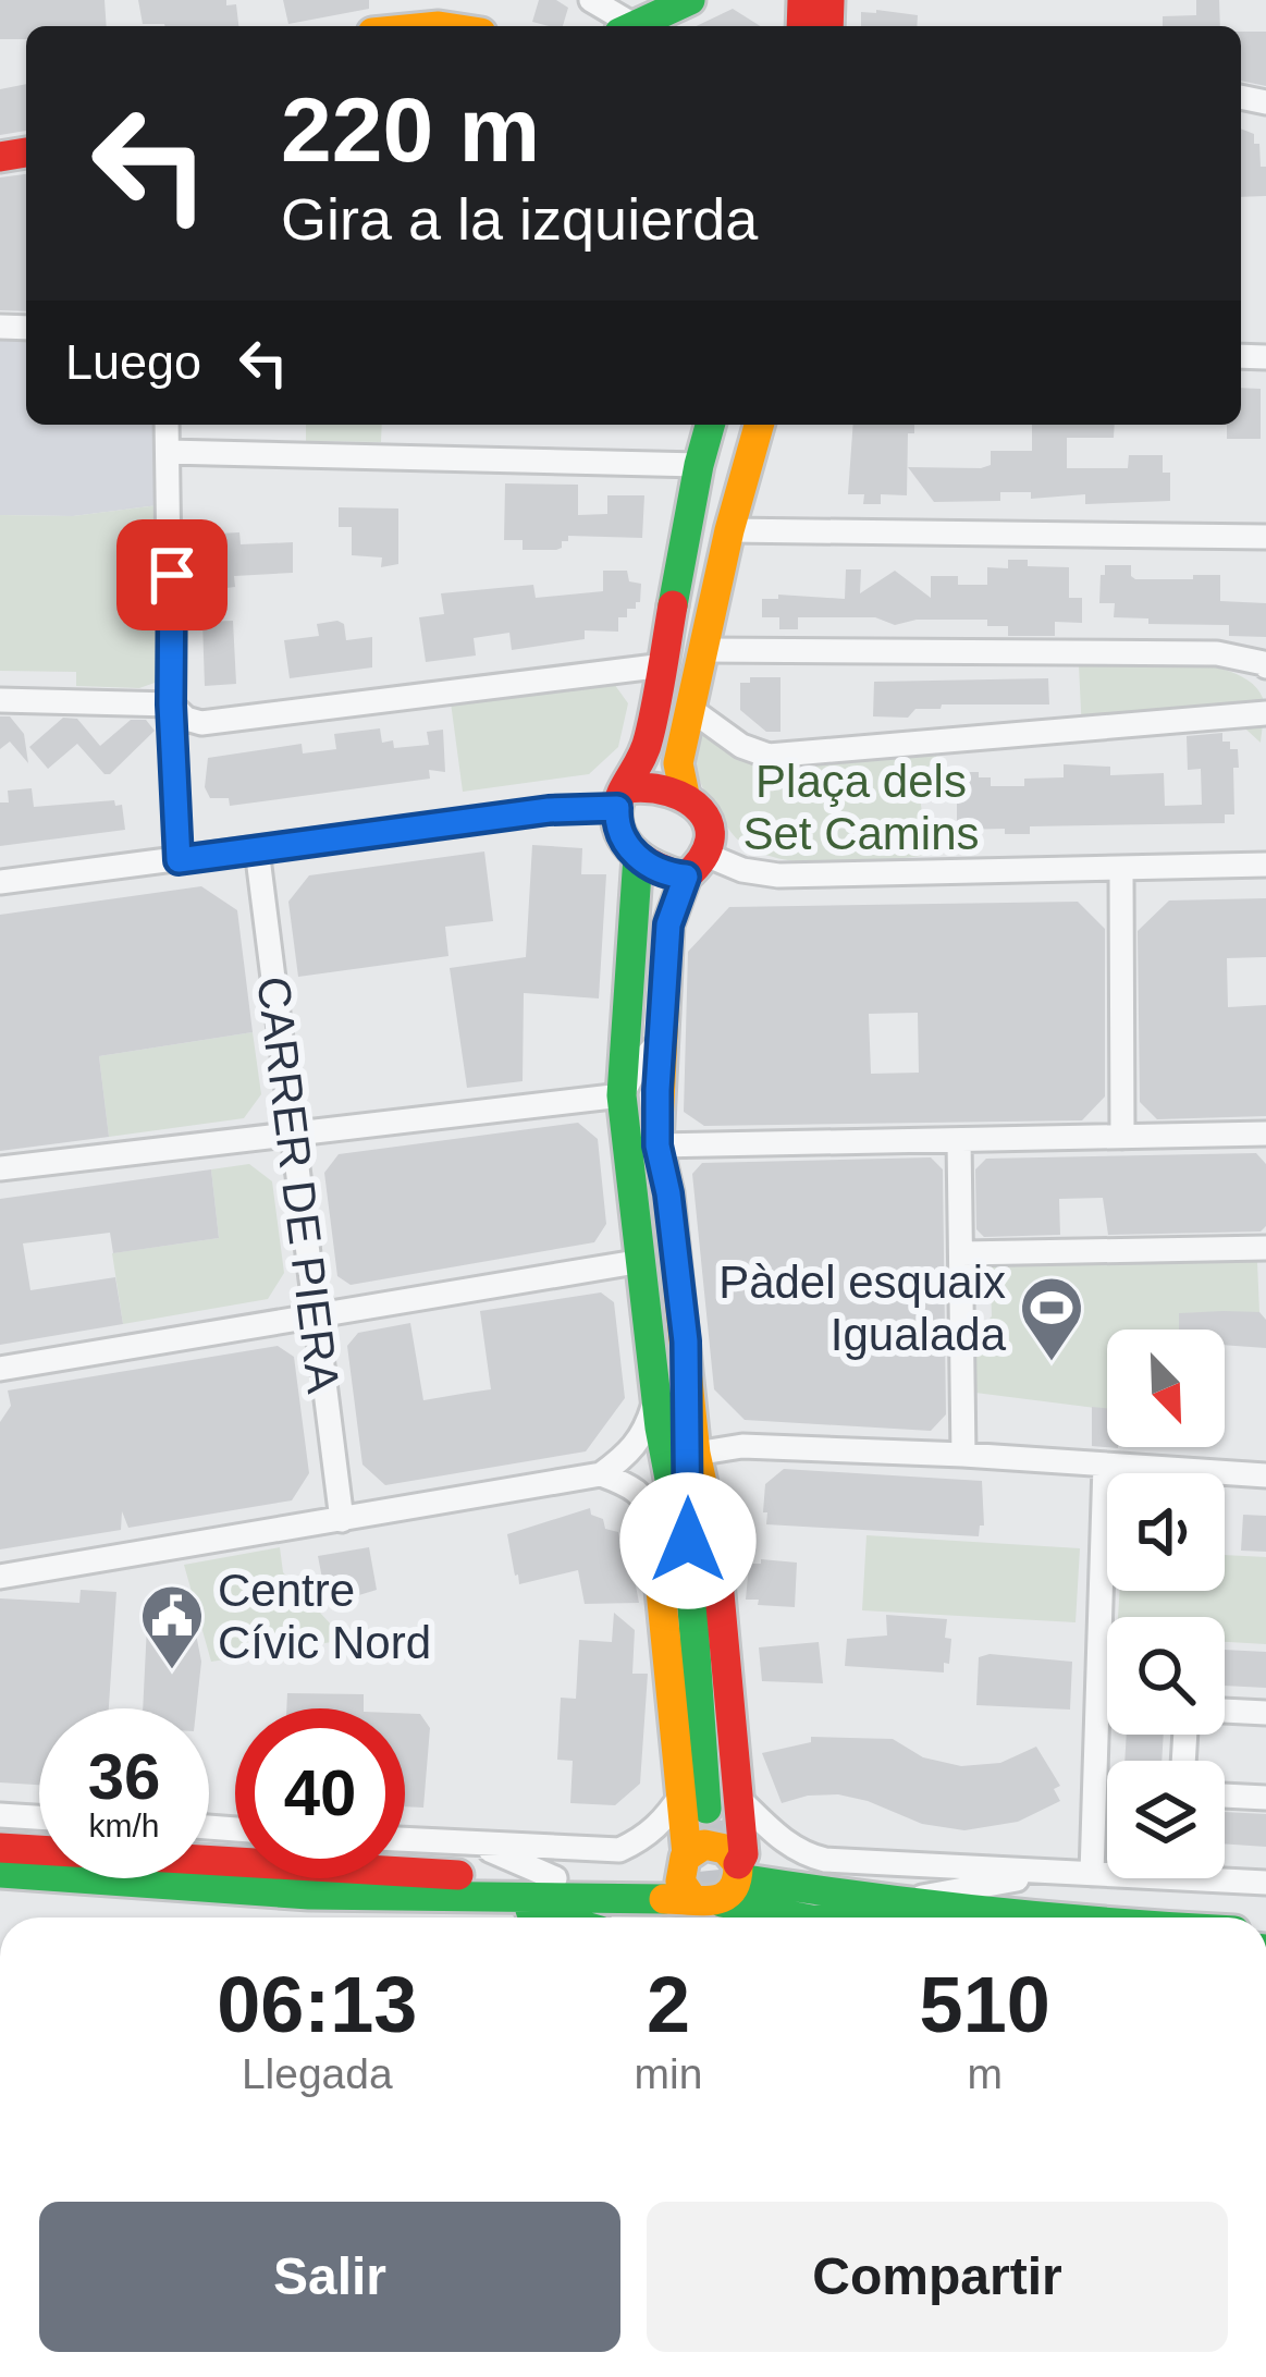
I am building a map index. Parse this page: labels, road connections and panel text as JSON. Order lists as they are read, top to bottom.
{
  "streets": {
    "street": ["CARRER DE PIERA"]
  },
  "parks": ["Plaça dels Set Camins"],
  "places": {
    "sports": ["Pàdel esquaix Igualada"],
    "public building": ["Centre Cívic Nord"]
  },
  "north": "bottom right",
  "page": {
    "turn": ["220 m", "Gira a la izquierda"],
    "then": "Luego",
    "speed": "36 km/h",
    "limit": "40",
    "eta": [
      "06:13",
      "Llegada",
      "2",
      "min",
      "510",
      "m"
    ],
    "buttons": ["Salir", "Compartir"]
  }
}
